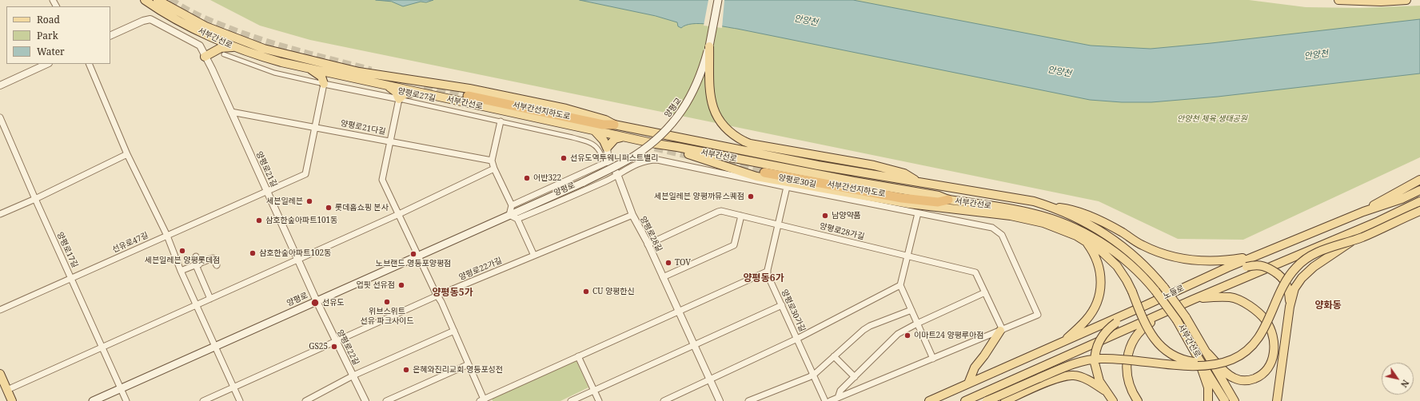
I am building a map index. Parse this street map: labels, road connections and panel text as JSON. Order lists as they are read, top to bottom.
{
  "streets": {
    "highway": ["서부간선지하도로"],
    "main road": [
      "서부간선로",
      "양평교",
      "양평로",
      "노들로"
    ],
    "street": [
      "양평로27길",
      "양평로21다길",
      "양평로21길",
      "양평로30길",
      "양평로28가길",
      "양평로28길",
      "선유로47길",
      "양평로17길",
      "양평로22가길",
      "양평로30가길",
      "양평로22길"
    ]
  },
  "crossings": [
    ["서부간선로", "서부간선지하도로"],
    ["양평교", "양평로"],
    ["양평로21다길", "양평로21길"],
    ["양평로21다길", "선유로47길"],
    ["양평로21길", "양평로"],
    ["양평로21길", "선유로47길"],
    ["양평로21길", "양평로22길"],
    ["양평로30길", "양평로"],
    ["양평로30길", "양평로28가길"],
    ["양평로30길", "양평로28길"],
    ["양평로", "양평로28길"],
    ["양평로", "양평로17길"],
    ["양평로", "양평로22길"],
    ["양평로28가길", "양평로28길"],
    ["양평로28길", "양평로22가길"],
    ["선유로47길", "양평로17길"],
    ["양평로22가길", "양평로22길"]
  ],
  "districts": ["양평동6가", "양평동5가", "양화동"],
  "water": ["안양천"],
  "parks": ["안양천 체육 생태공원"],
  "places": [
    "선유도역투웨니퍼스트밸리",
    "어반322",
    "세븐일레븐 양평까뮤스퀘점",
    "세븐일레븐",
    "롯데홈쇼핑 본사",
    "남양약품",
    "삼호한숲아파트101동",
    "세븐일레븐 양평롯데점",
    "삼호한숲아파트102동",
    "노브랜드 영등포양평점",
    "TOV",
    "업핏 선유점",
    "CU 양평한신",
    "위브스위트 선유 파크사이드",
    "선유도",
    "이마트24 양평루아점",
    "GS25",
    "은혜와진리교회 영등포성전"
  ],
  "legend": ["Road", "Park", "Water"],
  "north": "bottom right"
}
